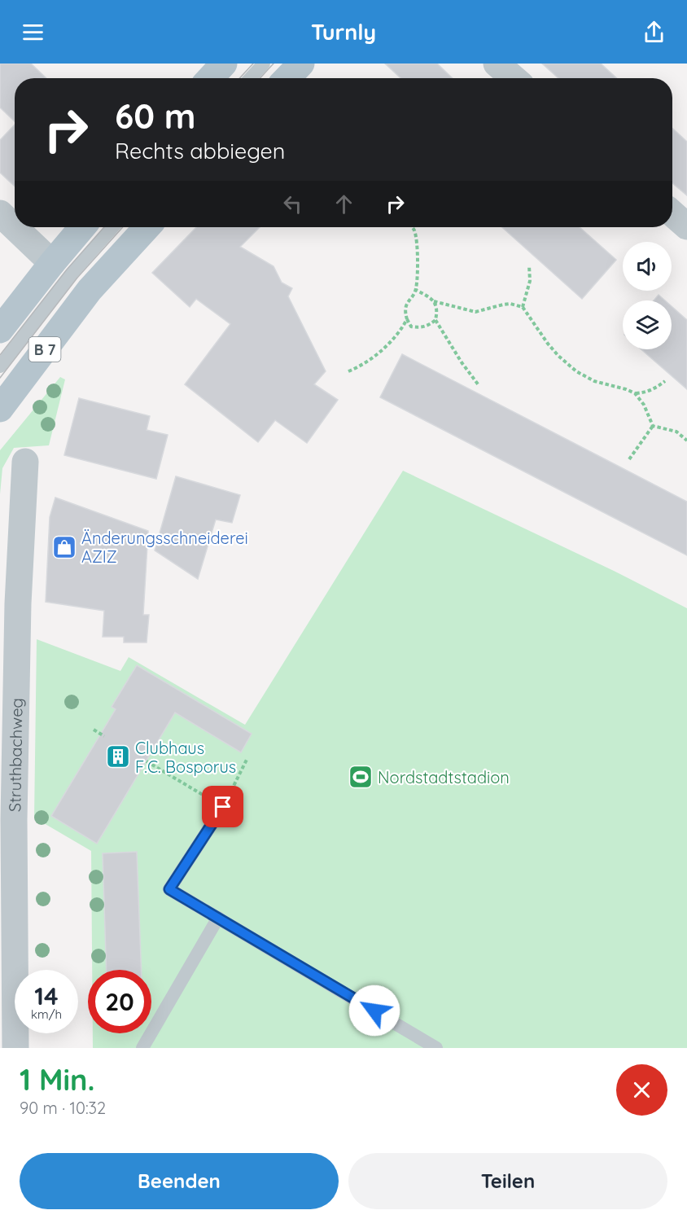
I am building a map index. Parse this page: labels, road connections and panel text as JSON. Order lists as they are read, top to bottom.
{
  "streets": {
    "main road": ["B 7"],
    "street": ["Struthbachweg"]
  },
  "places": {
    "shop": ["Änderungsschneiderei AZIZ"],
    "building": ["Clubhaus F.C. Bosporus"],
    "sports": ["Nordstadtstadion"]
  },
  "page": {
    "header": "Turnly",
    "turn": ["60 m", "Rechts abbiegen"],
    "speed": "14 km/h",
    "limit": "20",
    "heading": ["1 Min.", "90 m · 10:32"],
    "buttons": ["Beenden", "Teilen"]
  }
}
